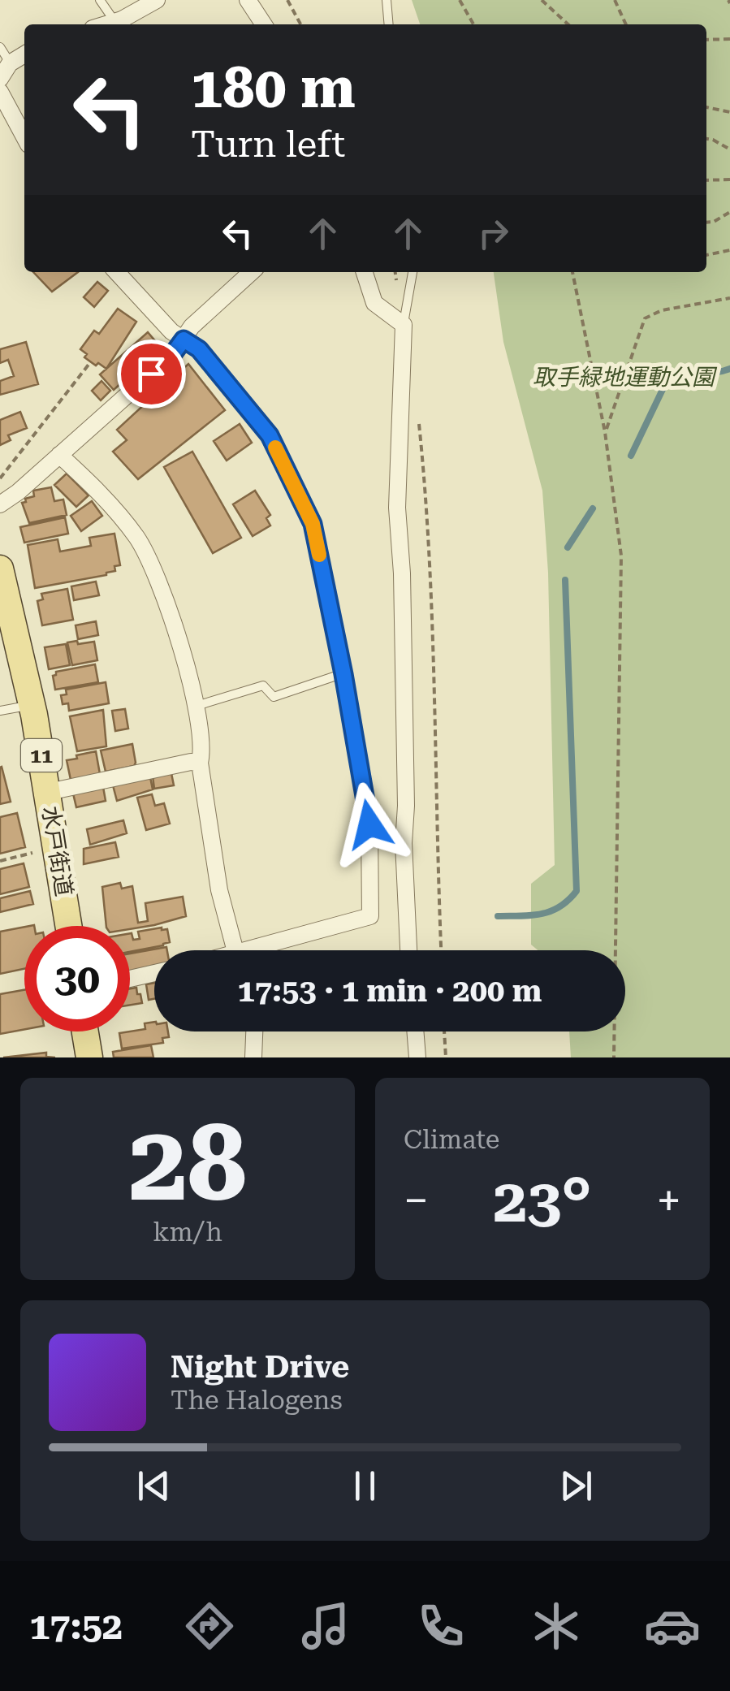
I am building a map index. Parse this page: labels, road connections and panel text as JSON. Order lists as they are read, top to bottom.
{
  "streets": {
    "main road": ["11", "水戸街道"]
  },
  "parks": ["取手緑地運動公園"],
  "page": {
    "turn": ["180 m", "Turn left"],
    "limit": "30",
    "trip": "17:53 · 1 min · 200 m",
    "tile": [
      ["28", "km/h"],
      "Climate"
    ],
    "heat": ["−", "23°", "+"],
    "song": ["Night Drive", "The Halogens"],
    "tabs": "17:52"
  }
}
